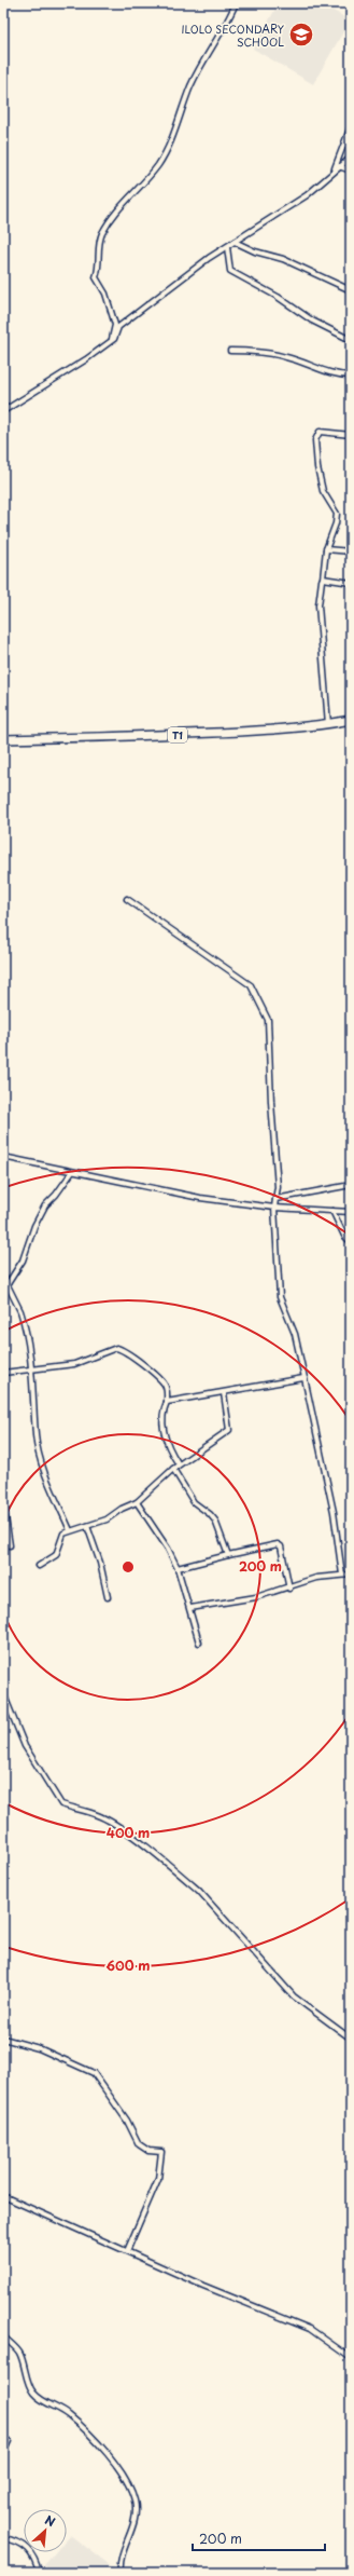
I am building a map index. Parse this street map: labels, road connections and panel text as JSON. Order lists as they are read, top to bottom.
{
  "streets": {
    "highway": ["T1"]
  },
  "places": {
    "school or university": ["ILOLO SECONDARY SCHOOL"]
  },
  "scale_bar": "200 m",
  "north": "top right",
  "rings": ["200 m", "400 m", "600 m"]
}
